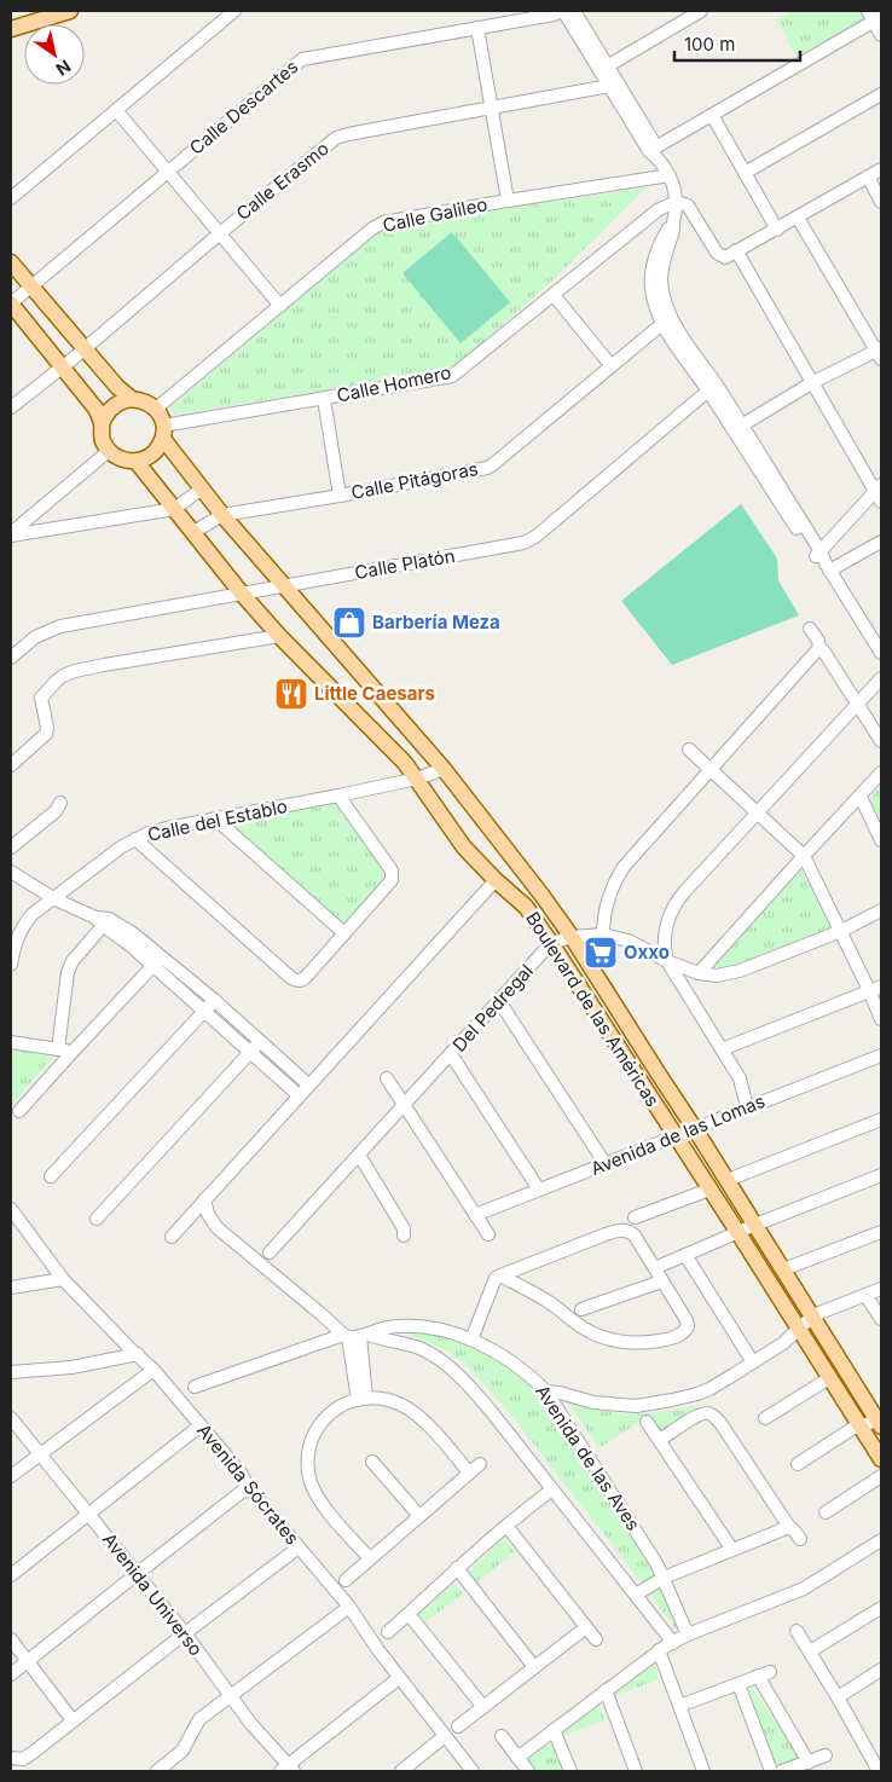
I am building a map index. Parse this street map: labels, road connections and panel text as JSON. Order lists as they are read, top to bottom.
{
  "streets": {
    "main road": ["Boulevard de las Américas"],
    "street": [
      "Calle Descartes",
      "Calle Erasmo",
      "Calle Galileo",
      "Calle Homero",
      "Calle Pitágoras",
      "Calle Platón",
      "Calle del Establo",
      "Del Pedregal",
      "Avenida de las Lomas",
      "Avenida de las Aves",
      "Avenida Sócrates",
      "Avenida Universo"
    ]
  },
  "crossings": [
    ["Calle Galileo", "Calle Homero"],
    ["Calle Galileo", "Boulevard de las Américas"],
    ["Calle Homero", "Boulevard de las Américas"],
    ["Calle Pitágoras", "Boulevard de las Américas"],
    ["Calle Platón", "Boulevard de las Américas"],
    ["Calle del Establo", "Boulevard de las Américas"],
    ["Del Pedregal", "Boulevard de las Américas"],
    ["Boulevard de las Américas", "Avenida de las Lomas"]
  ],
  "places": {
    "shop": ["Barbería Meza"],
    "restaurant": ["Little Caesars"],
    "supermarket": ["Oxxo"]
  },
  "scale_bar": "100 m",
  "north": "bottom right"
}
